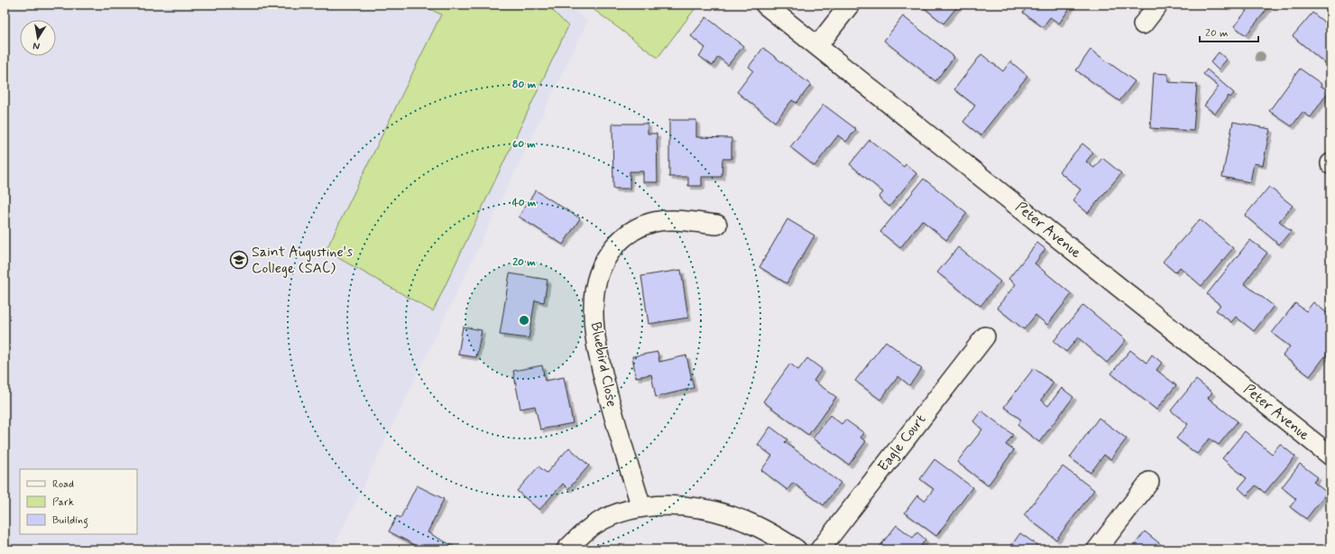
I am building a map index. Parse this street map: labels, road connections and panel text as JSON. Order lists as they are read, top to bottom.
{
  "streets": {
    "street": ["Peter Avenue", "Bluebird Close", "Eagle Court"]
  },
  "places": {
    "school or university": ["Saint Augustine's College (SAC)"]
  },
  "legend": ["Road", "Park", "Building"],
  "scale_bar": "20 m",
  "north": "bottom",
  "rings": [
    "80 m",
    "60 m",
    "40 m",
    "20 m"
  ]
}
